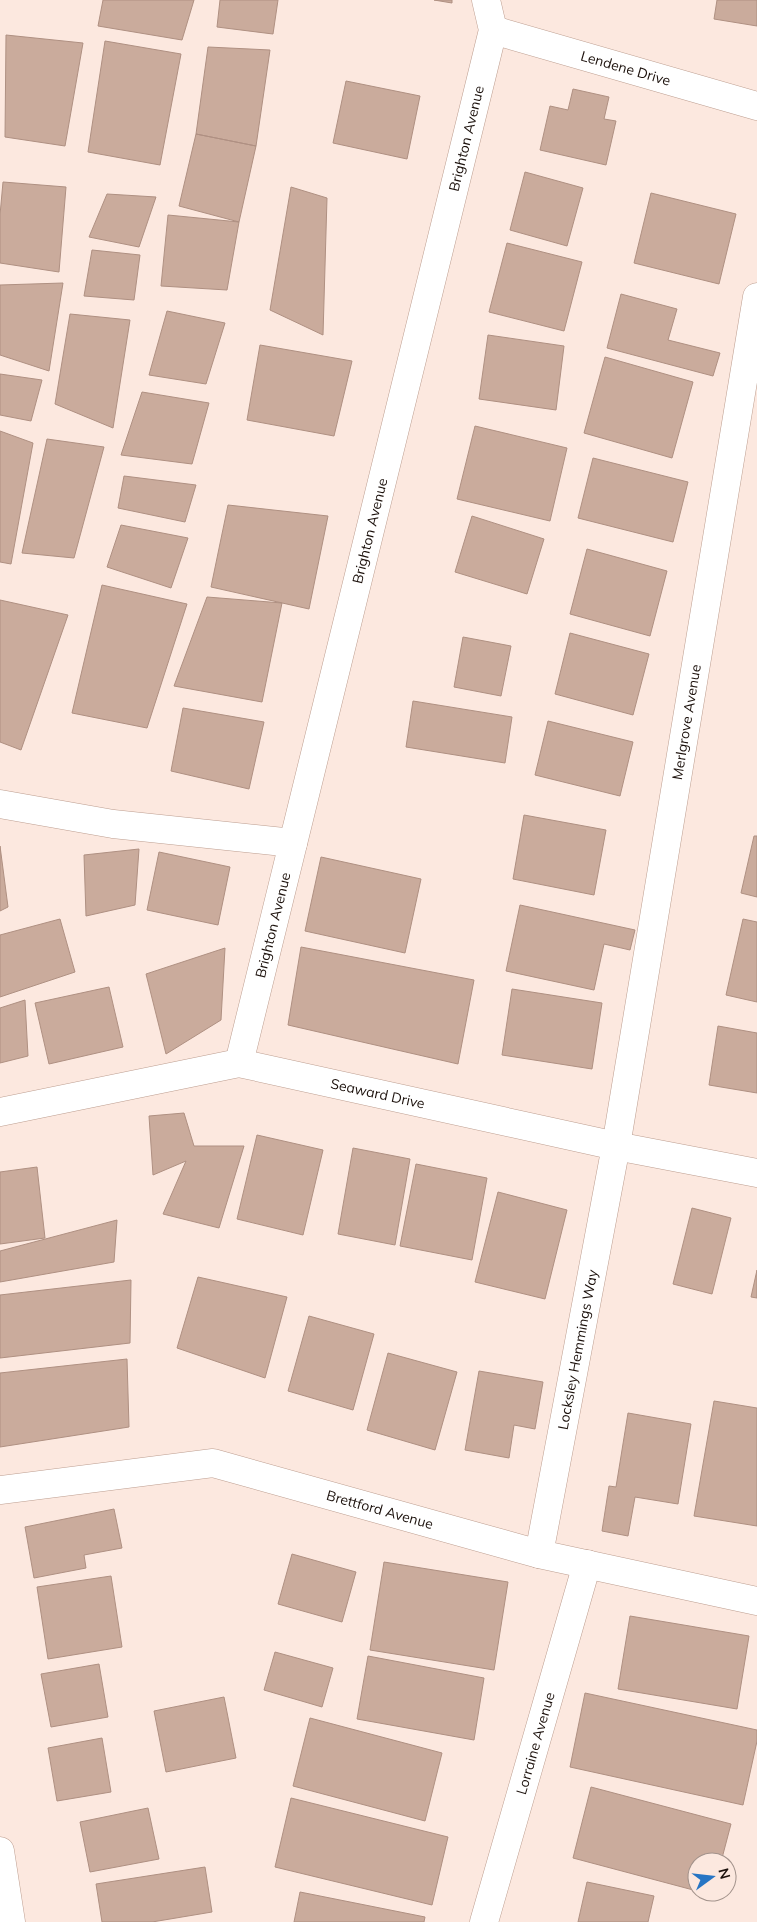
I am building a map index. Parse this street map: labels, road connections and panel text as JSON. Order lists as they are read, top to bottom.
{
  "streets": {
    "street": [
      "Lendene Drive",
      "Brighton Avenue",
      "Merlgrove Avenue",
      "Seaward Drive",
      "Locksley Hemmings Way",
      "Brettford Avenue",
      "Lorraine Avenue"
    ]
  },
  "crossings": [
    ["Lendene Drive", "Brighton Avenue"],
    ["Brighton Avenue", "Seaward Drive"],
    ["Merlgrove Avenue", "Seaward Drive"],
    ["Merlgrove Avenue", "Locksley Hemmings Way"],
    ["Seaward Drive", "Locksley Hemmings Way"],
    ["Locksley Hemmings Way", "Brettford Avenue"],
    ["Brettford Avenue", "Lorraine Avenue"]
  ],
  "north": "right"
}
